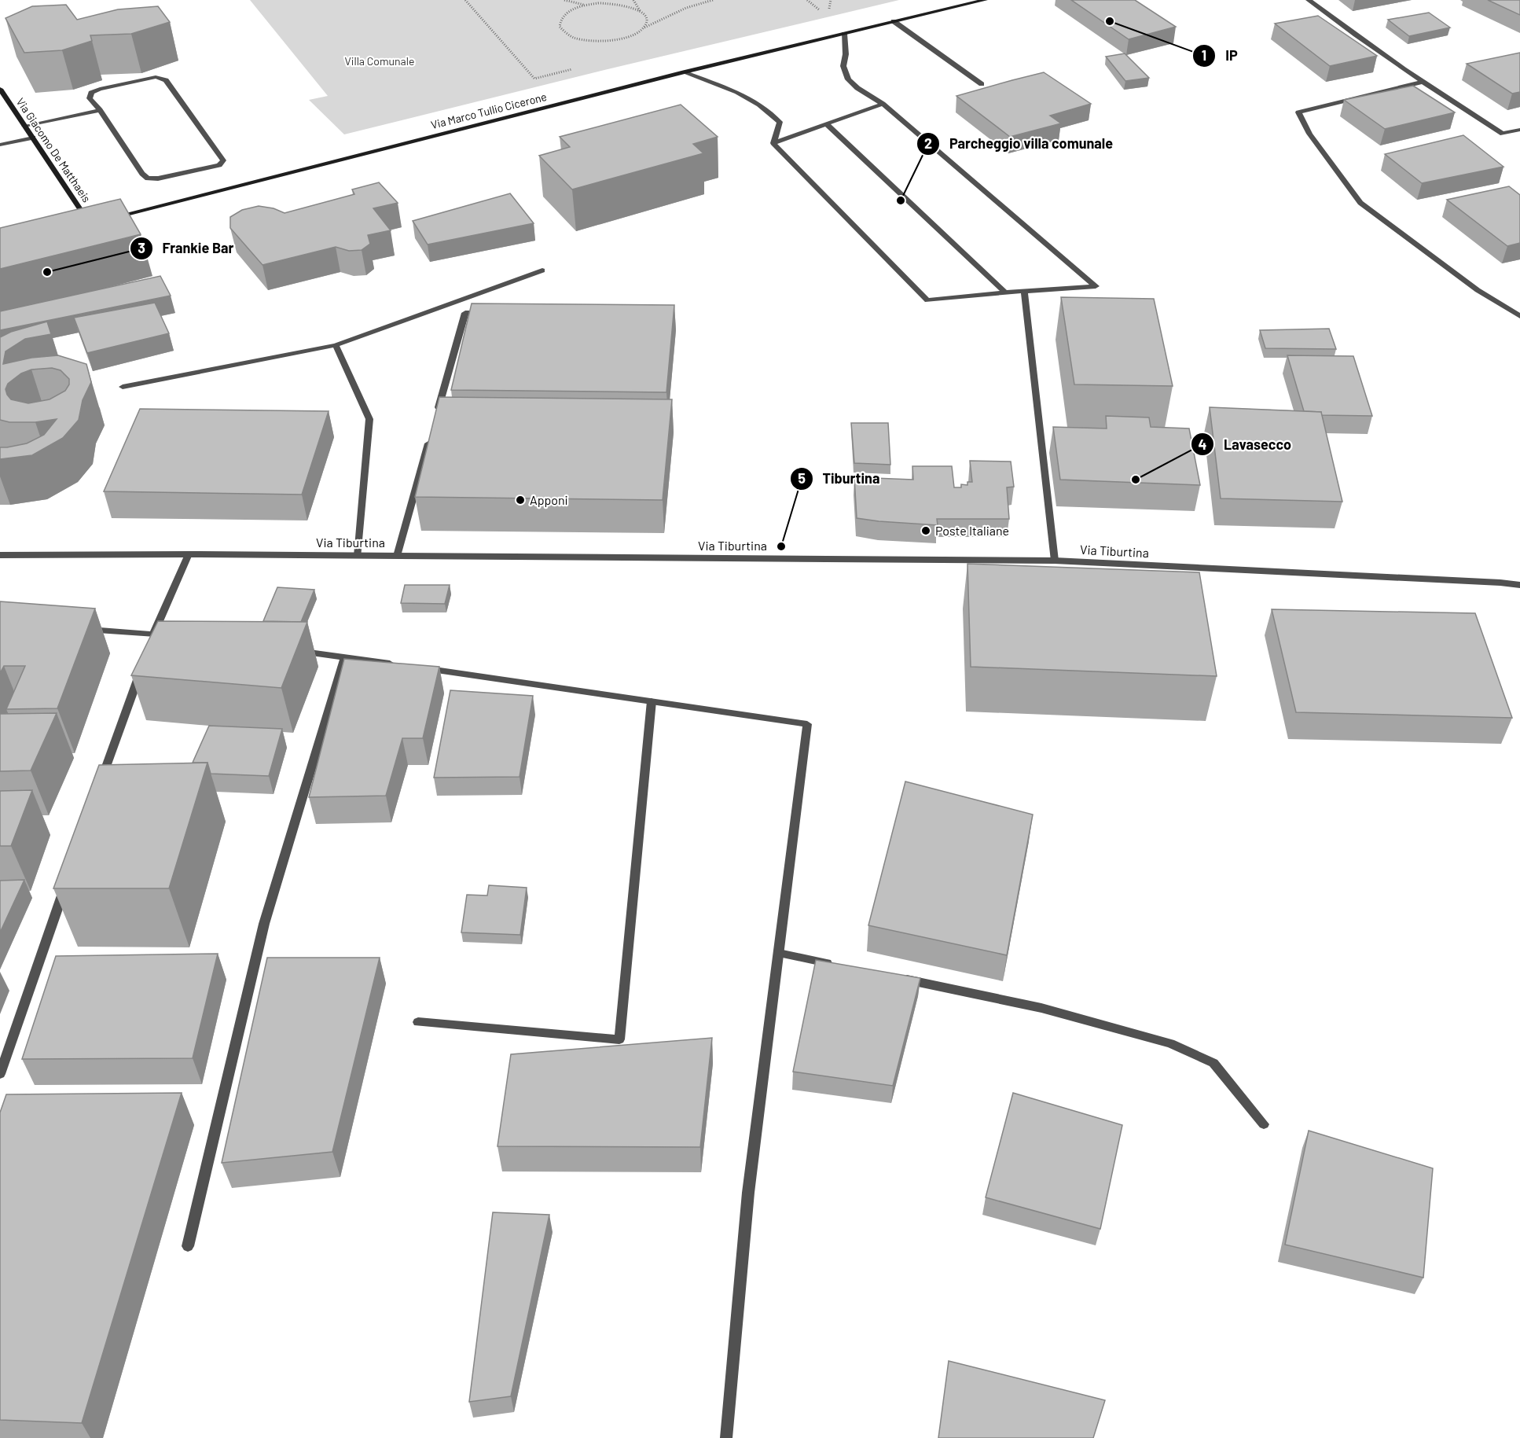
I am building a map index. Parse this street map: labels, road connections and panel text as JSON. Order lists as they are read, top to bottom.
{
  "streets": {
    "main road": ["Via Marco Tullio Cicerone", "Via Giacomo De Matthaeis"],
    "street": ["Via Tiburtina"]
  },
  "parks": ["Villa Comunale"],
  "places": [
    "IP",
    "Parcheggio villa comunale",
    "Frankie Bar",
    "Lavasecco",
    "Apponi",
    "Poste Italiane",
    "Tiburtina"
  ]
}
